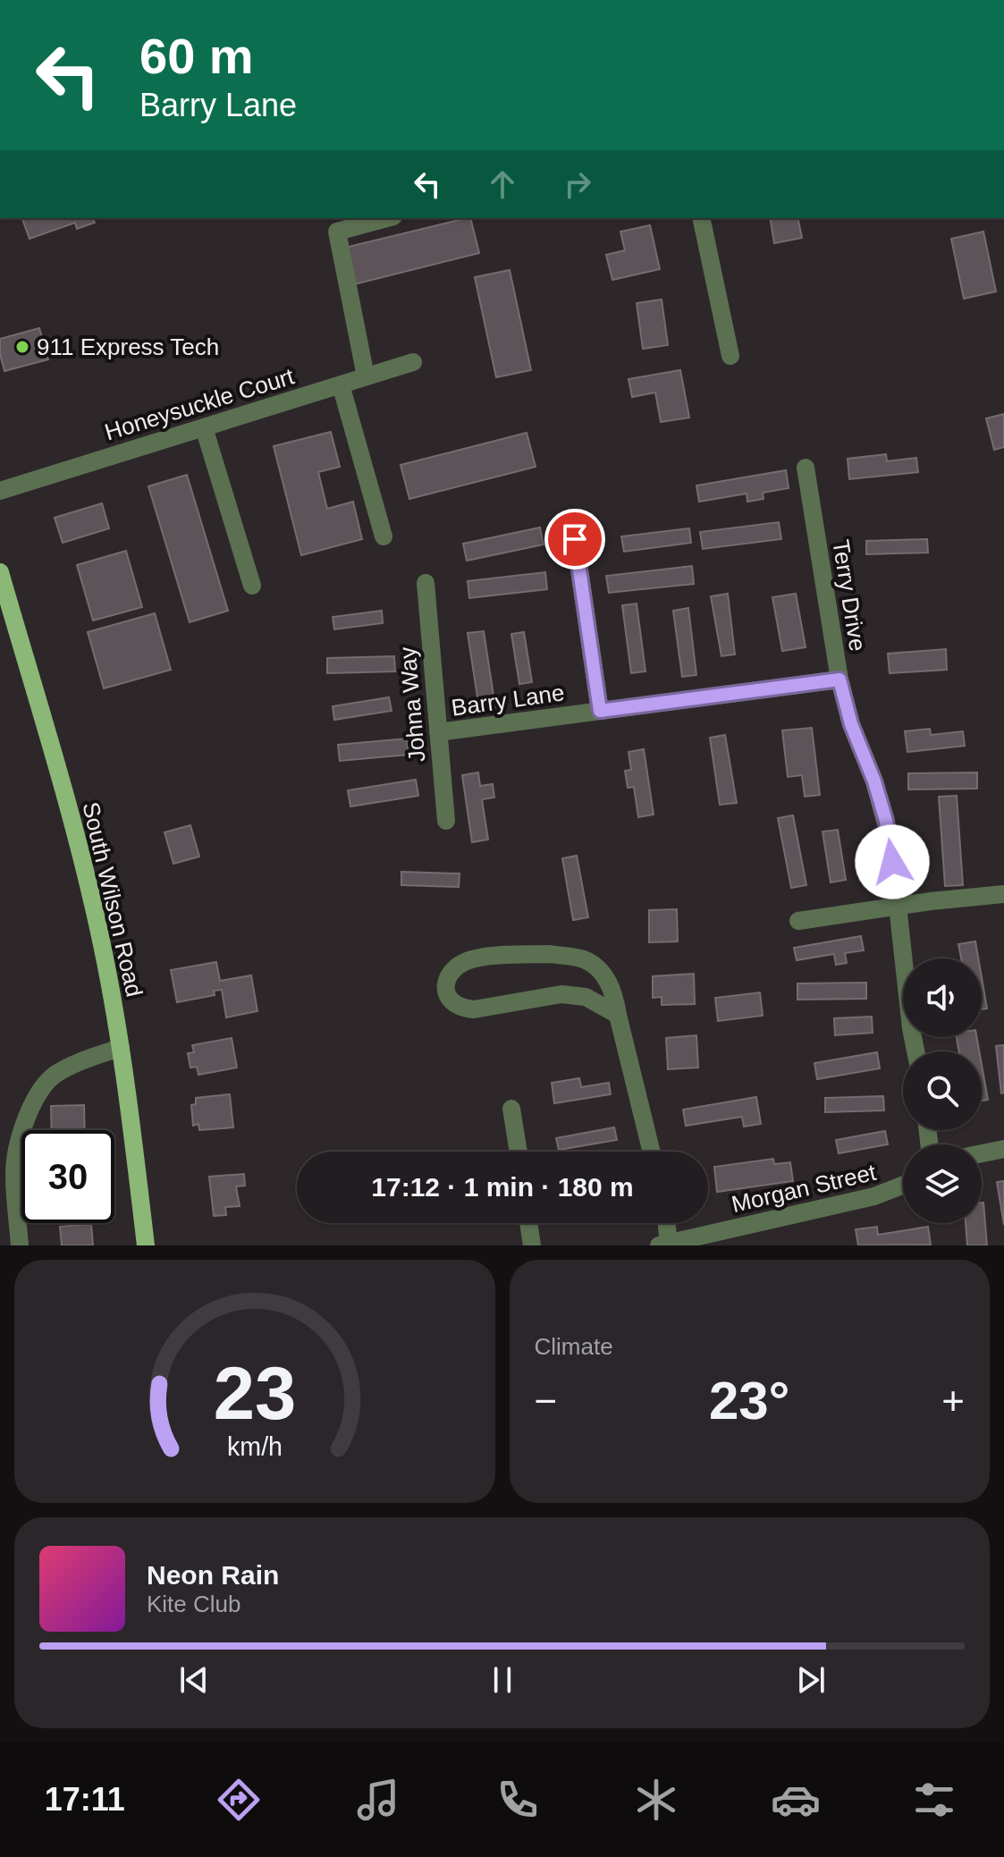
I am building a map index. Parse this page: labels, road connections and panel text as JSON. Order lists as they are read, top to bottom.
{
  "streets": {
    "main road": ["South Wilson Road"],
    "street": [
      "Honeysuckle Court",
      "Terry Drive",
      "Barry Lane",
      "Johna Way",
      "Morgan Street"
    ]
  },
  "crossings": [
    ["Terry Drive", "Barry Lane"],
    ["Barry Lane", "Johna Way"]
  ],
  "places": ["911 Express Tech"],
  "page": {
    "turn": ["60 m", "Barry Lane"],
    "limit": "30",
    "trip": "17:12 · 1 min · 180 m",
    "tile": "Climate",
    "heat": ["−", "23°", "+"],
    "song": ["Neon Rain", "Kite Club"],
    "tabs": "17:11",
    "gauge": ["23", "km/h"]
  }
}
